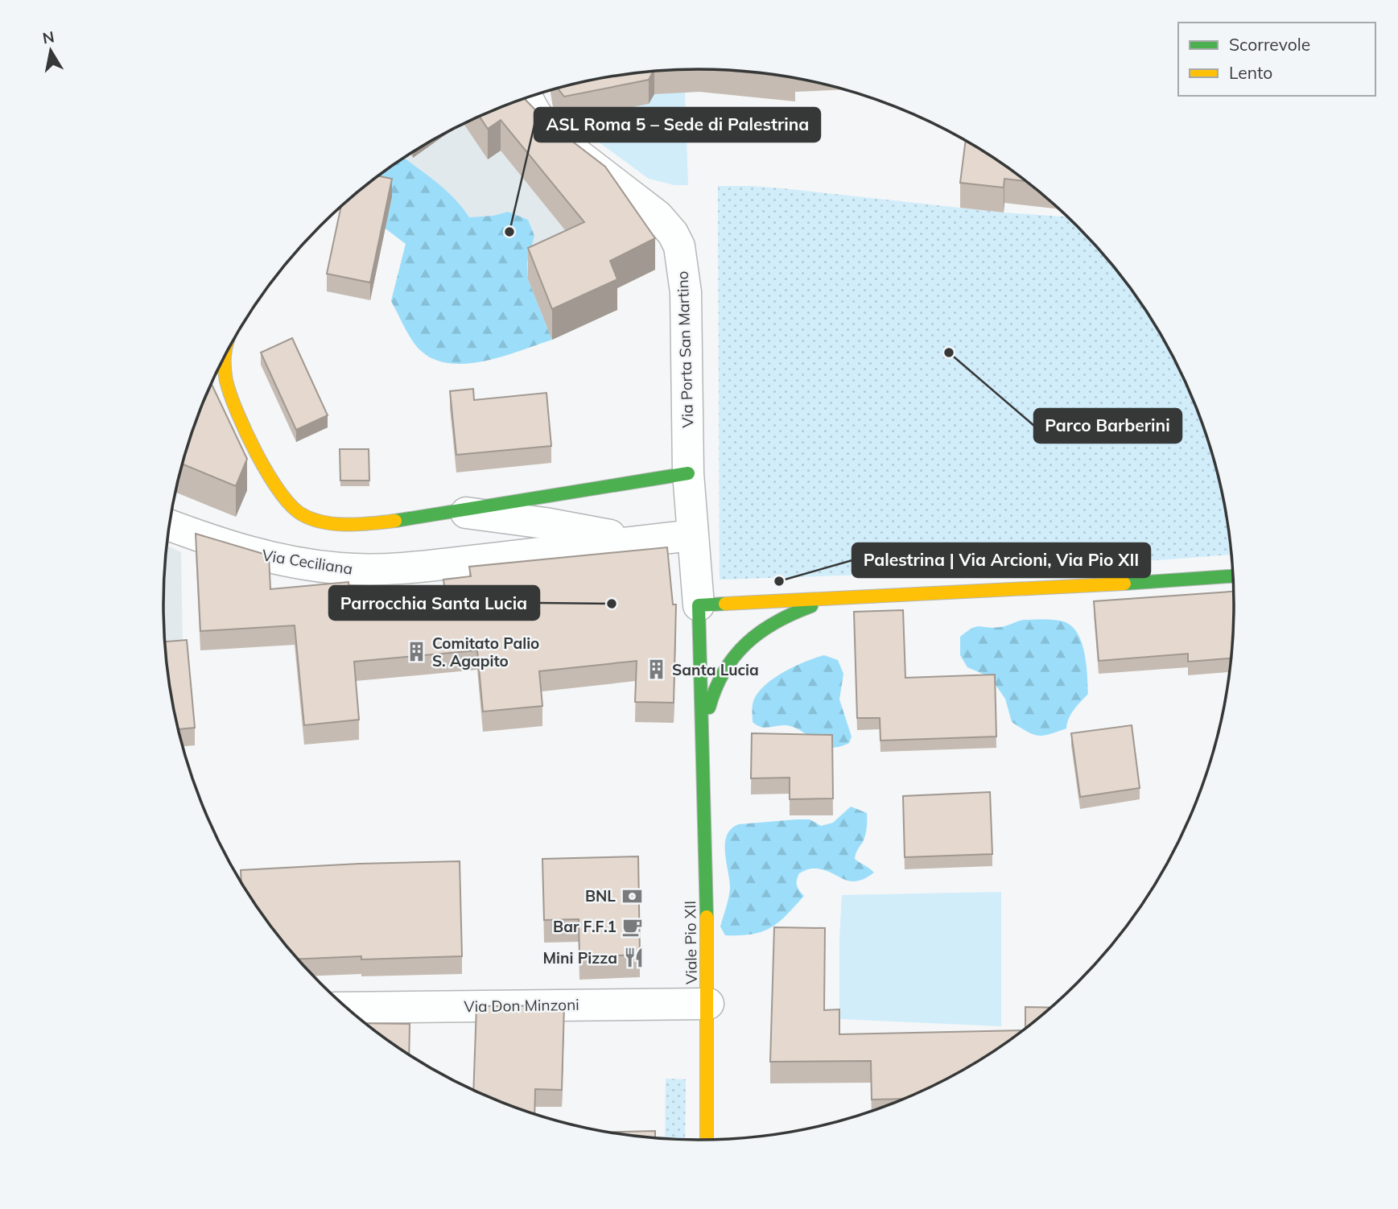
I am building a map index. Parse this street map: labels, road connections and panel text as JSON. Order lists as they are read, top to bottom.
{
  "streets": {
    "street": [
      "Via Porta San Martino",
      "Via Ceciliana",
      "Viale Pio XII",
      "Via Don Minzoni"
    ]
  },
  "crossings": [
    ["Via Porta San Martino", "Via Ceciliana"],
    ["Via Porta San Martino", "Viale Pio XII"],
    ["Viale Pio XII", "Via Don Minzoni"]
  ],
  "places": {
    "other": [
      "ASL Roma 5 – Sede di Palestrina",
      "Parco Barberini",
      "Palestrina | Via Arcioni, Via Pio XII",
      "Parrocchia Santa Lucia"
    ],
    "building": ["Comitato Palio S. Agapito", "Santa Lucia"],
    "bank": ["BNL"],
    "cafe": ["Bar F.F.1"],
    "restaurant": ["Mini Pizza"]
  },
  "legend": ["Scorrevole", "Lento"],
  "north": "top"
}
